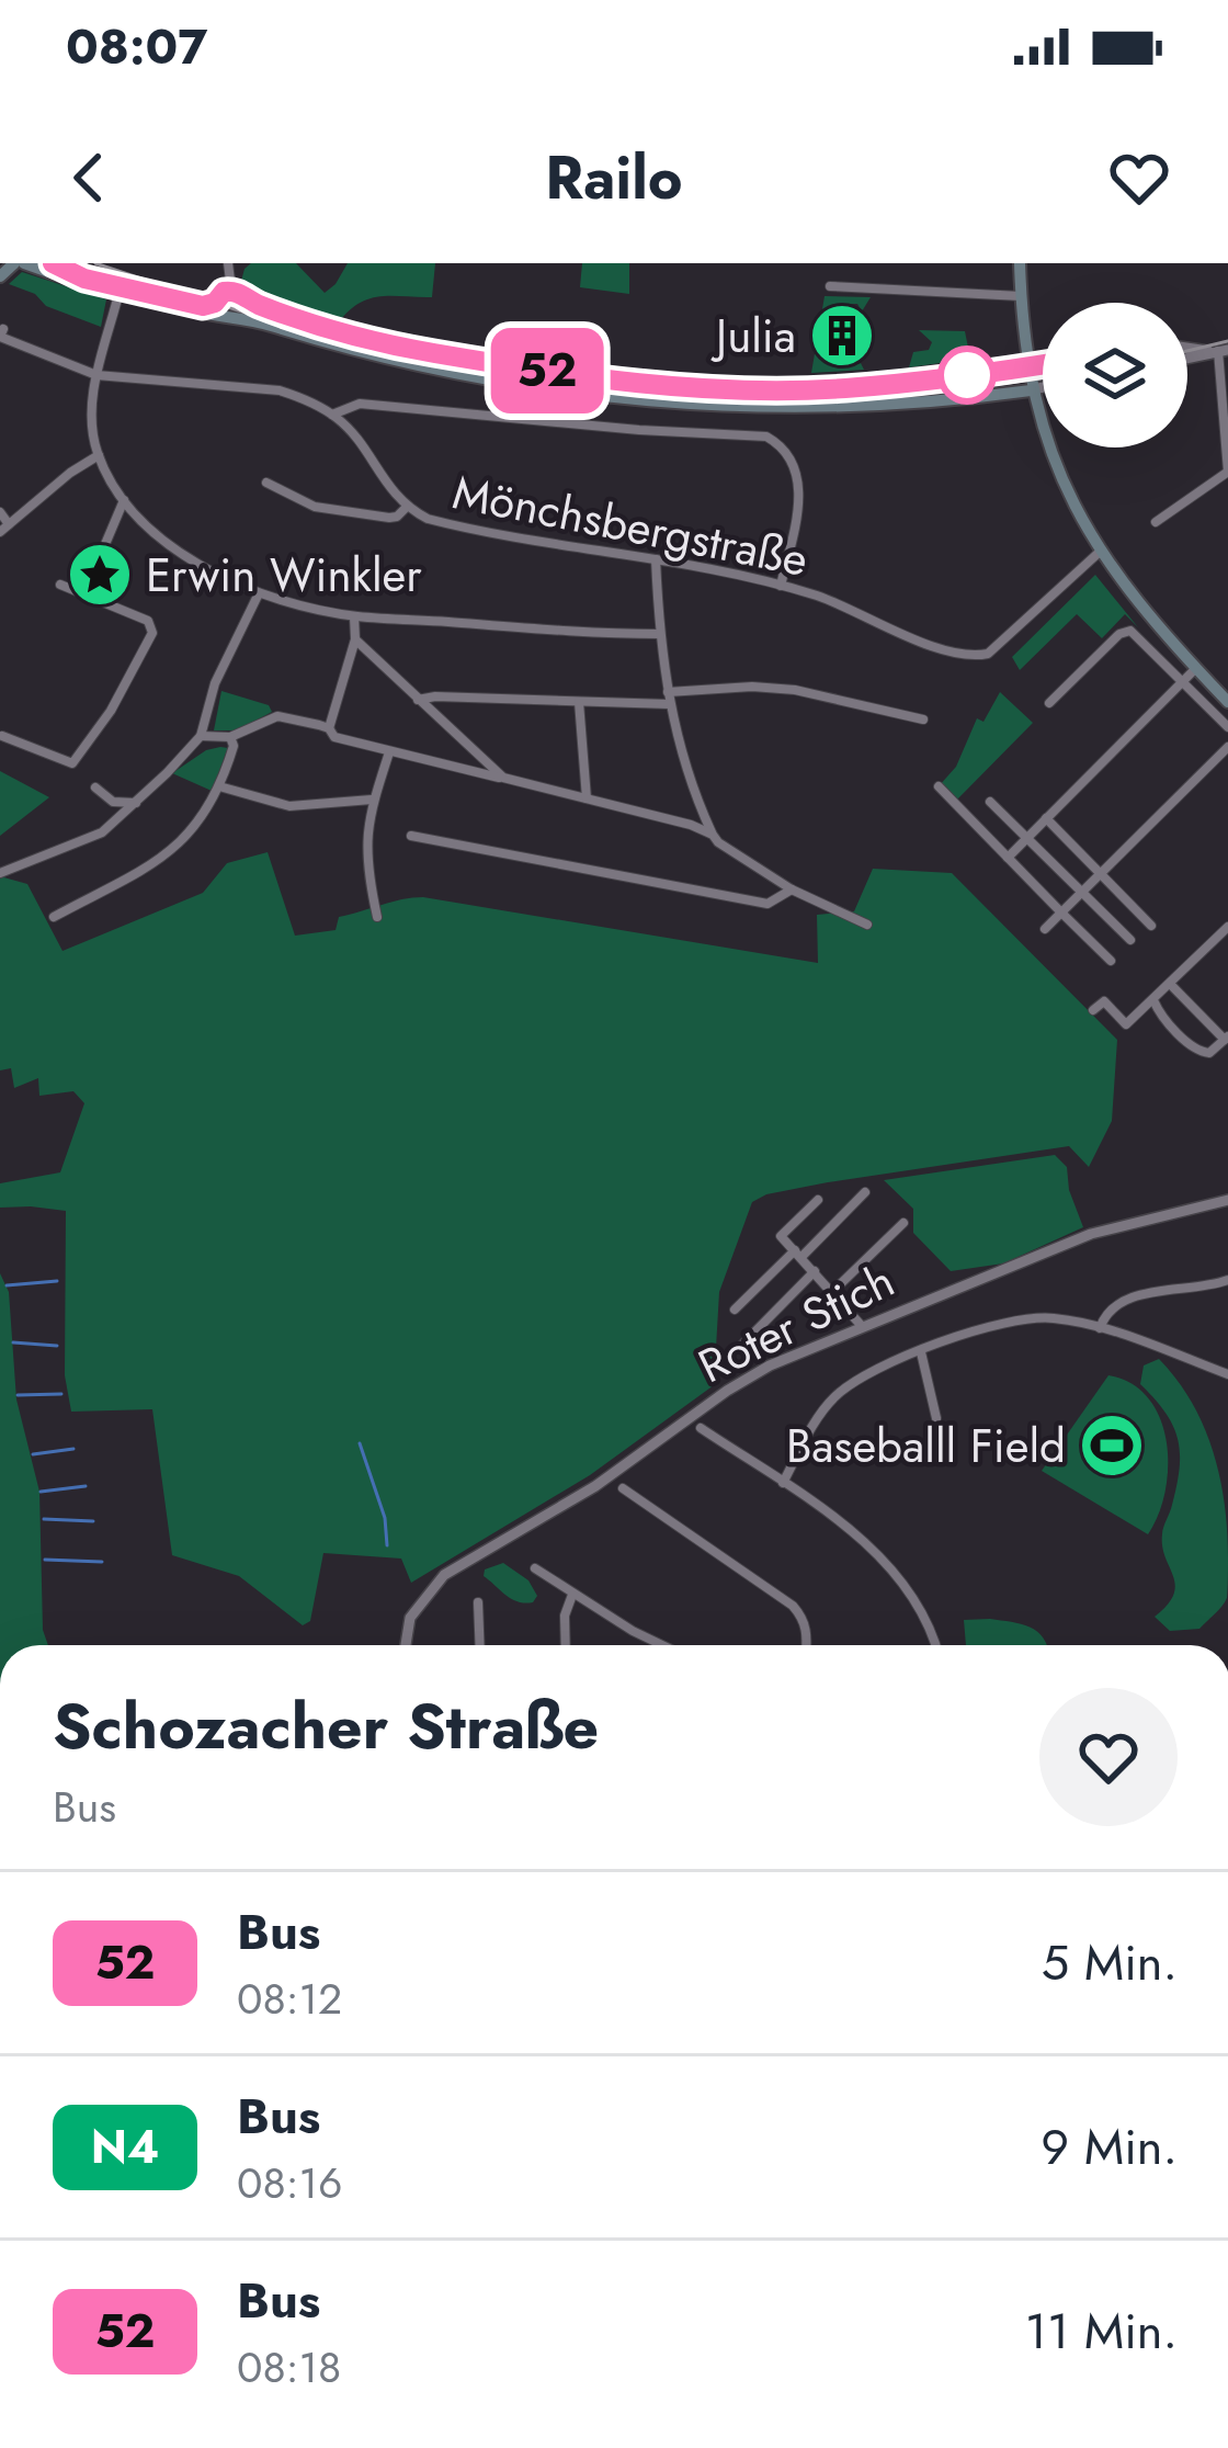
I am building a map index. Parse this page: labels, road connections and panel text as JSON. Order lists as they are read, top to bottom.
{
  "streets": {
    "street": ["Mönchsbergstraße", "Roter Stich"]
  },
  "places": {
    "building": ["Julia"],
    "place": ["Erwin Winkler"],
    "sports": ["Baseballl Field"]
  },
  "lines": ["bus line 52"],
  "page": {
    "status": "08:07",
    "header": "Railo",
    "on_map": "52",
    "heading": ["Schozacher Straße", "Bus"],
    "list": [
      {
        "mark": "52",
        "name": "Bus",
        "note": "08:12",
        "value": "5 Min."
      },
      {
        "mark": "N4",
        "name": "Bus",
        "note": "08:16",
        "value": "9 Min."
      },
      {
        "mark": "52",
        "name": "Bus",
        "note": "08:18",
        "value": "11 Min."
      }
    ]
  }
}
